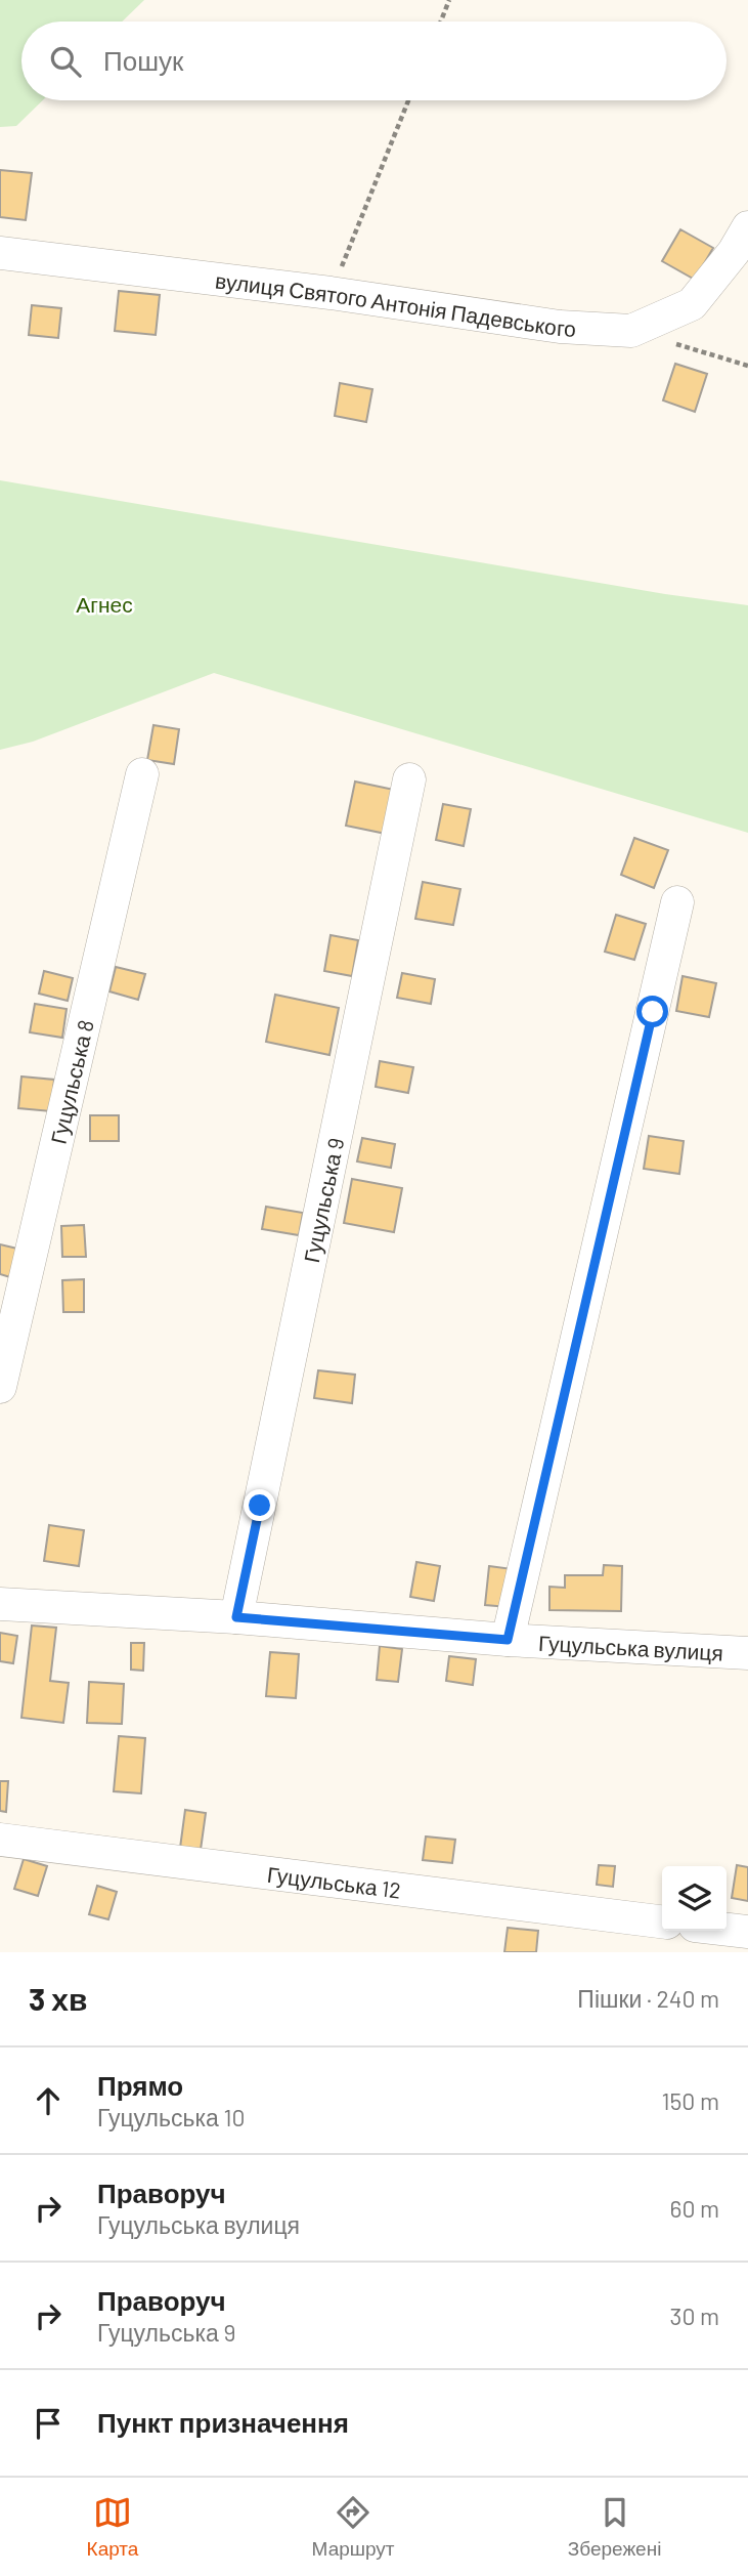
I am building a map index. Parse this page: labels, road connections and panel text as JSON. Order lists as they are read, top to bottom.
{
  "streets": {
    "street": [
      "вулиця Святого Антонія Падевського",
      "Гуцульська 8",
      "Гуцульська 9",
      "Гуцульська вулиця",
      "Гуцульська 12"
    ]
  },
  "crossings": [
    ["Гуцульська 9", "Гуцульська вулиця"]
  ],
  "parks": ["Агнес"],
  "page": {
    "search": "Пошук",
    "heading": ["3 хв", "Пішки · 240 m"],
    "list": [
      ["Прямо", "Гуцульська 10", "150 m"],
      ["Праворуч", "Гуцульська вулиця", "60 m"],
      ["Праворуч", "Гуцульська 9", "30 m"],
      "Пункт призначення"
    ],
    "nav": ["Карта", "Маршрут", "Збережені"]
  }
}
